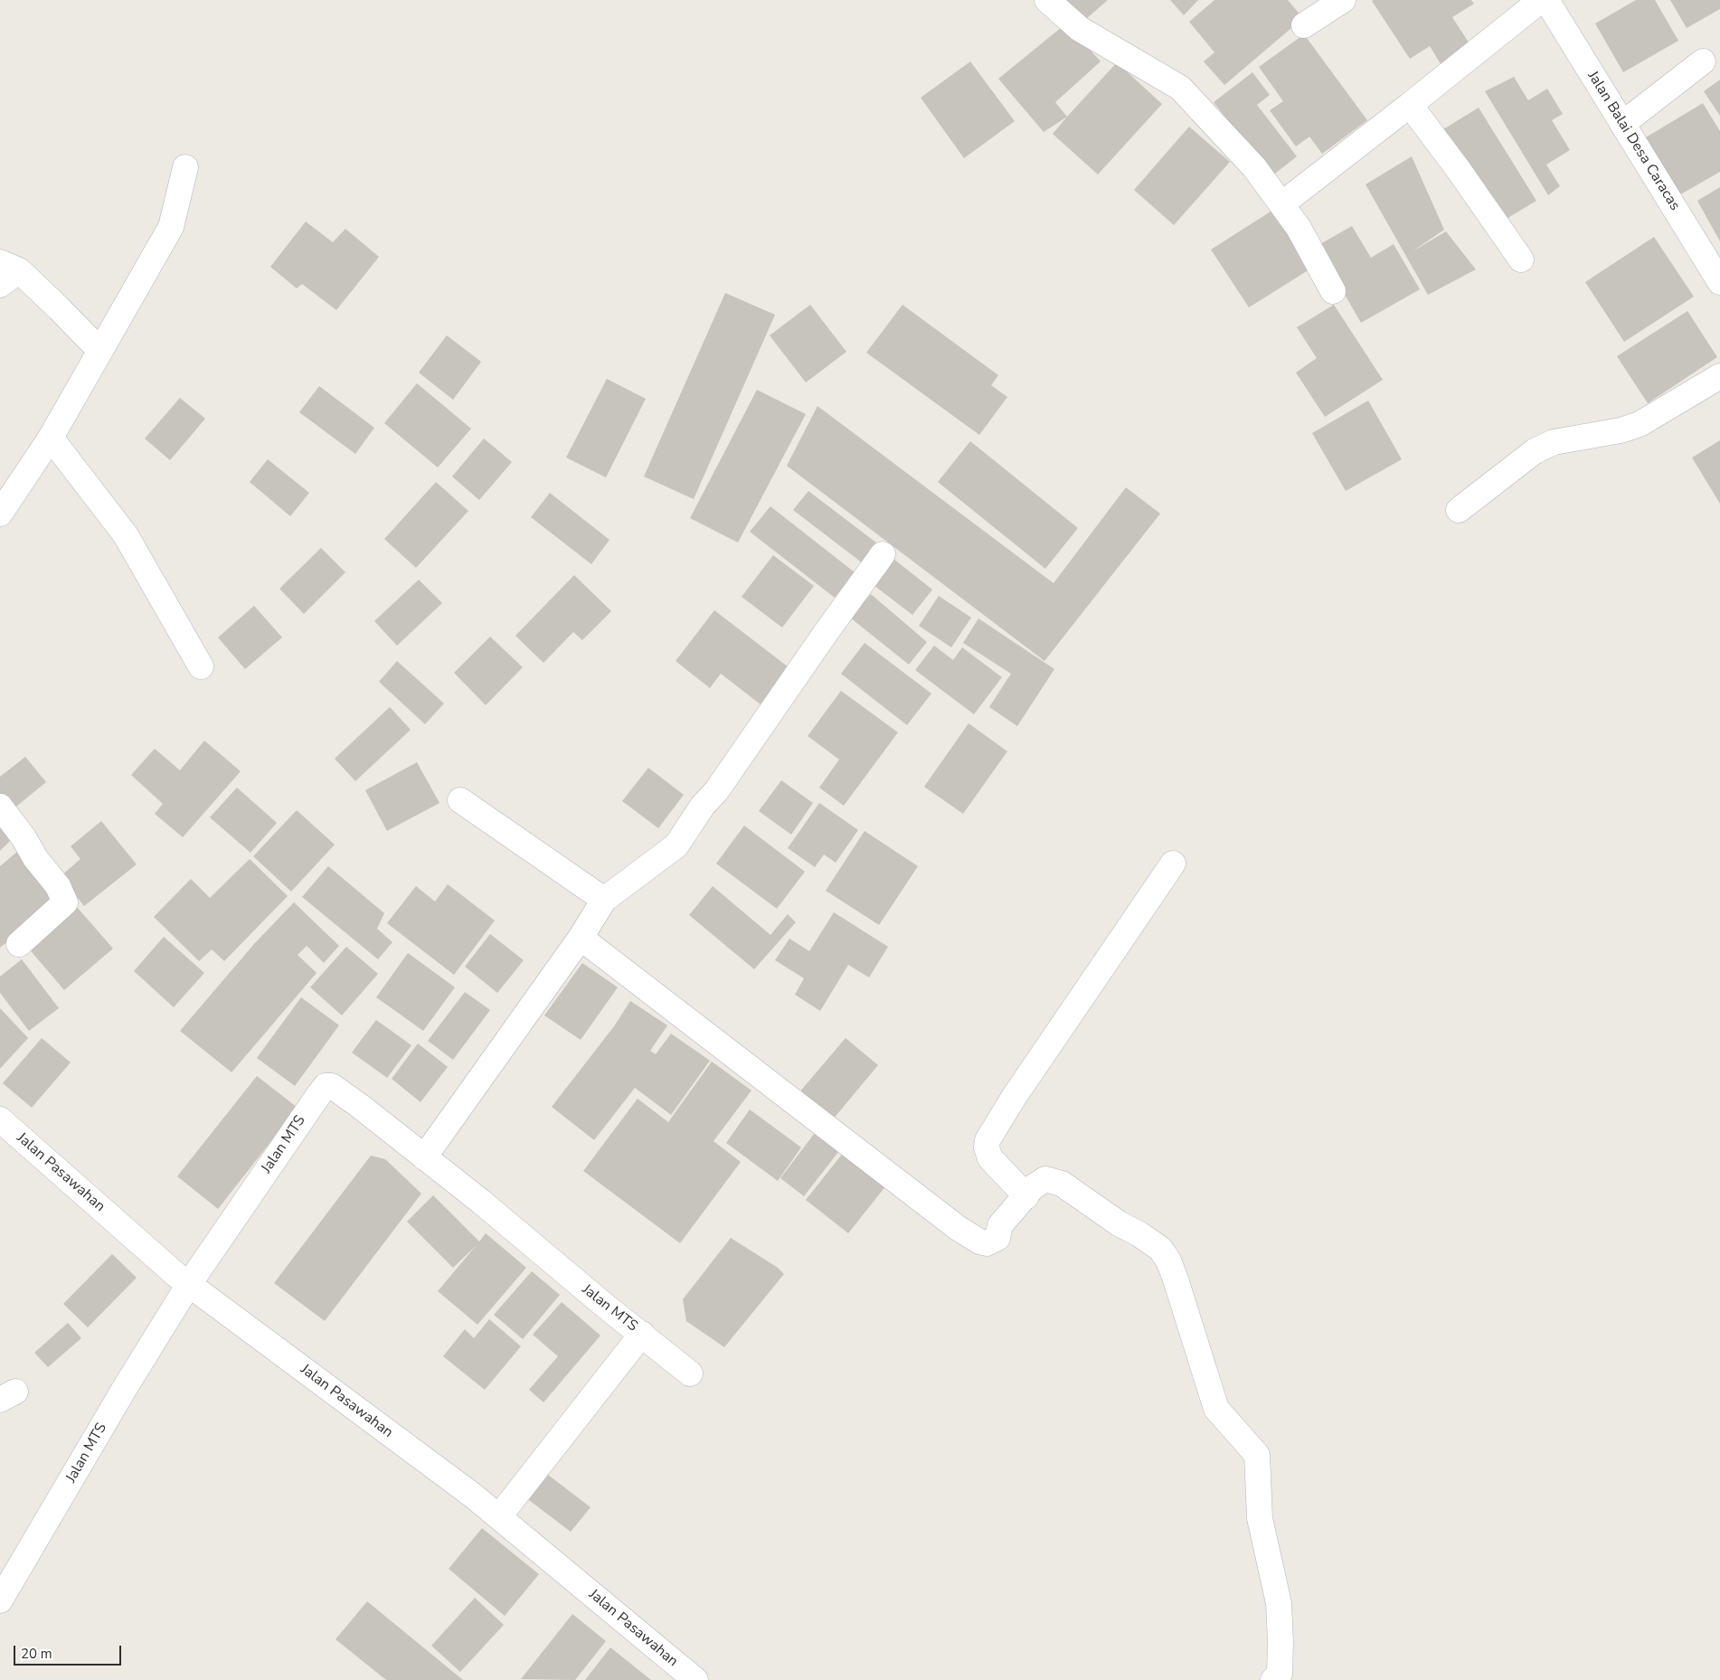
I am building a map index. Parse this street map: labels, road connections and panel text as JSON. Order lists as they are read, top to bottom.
{
  "streets": {
    "street": ["Jalan Balai Desa Caracas", "Jalan MTS", "Jalan Pasawahan"]
  },
  "crossings": [
    ["Jalan MTS", "Jalan Pasawahan"]
  ],
  "scale_bar": "20 m"
}
